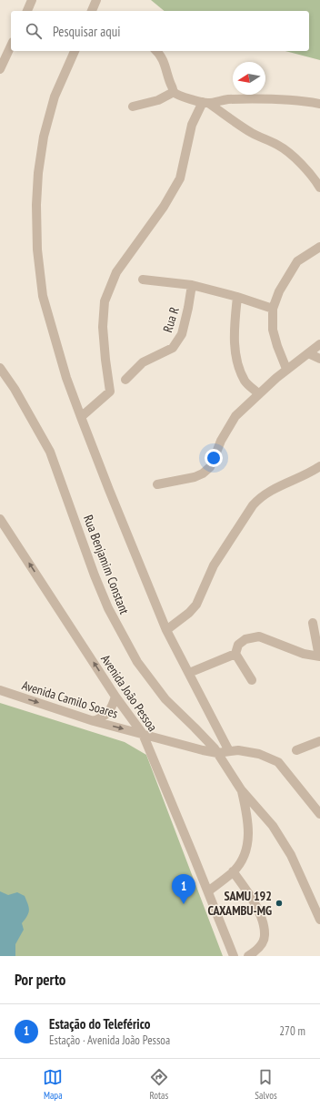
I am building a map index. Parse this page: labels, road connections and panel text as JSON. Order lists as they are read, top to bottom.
{
  "streets": {
    "street": [
      "Rua R",
      "Rua Benjamim Constant",
      "Avenida João Pessoa",
      "Avenida Camilo Soares"
    ]
  },
  "crossings": [
    ["Rua Benjamim Constant", "Avenida Camilo Soares"],
    ["Avenida João Pessoa", "Avenida Camilo Soares"]
  ],
  "one_way": ["Avenida João Pessoa", "Avenida Camilo Soares"],
  "places": ["SAMU 192 CAXAMBU-MG"],
  "north": "left",
  "page": {
    "search": "Pesquisar aqui",
    "pins": "1",
    "heading": "Por perto",
    "list": [
      {
        "mark": "1",
        "name": "Estação do Teleférico",
        "note": "Estação · Avenida João Pessoa",
        "value": "270 m"
      }
    ],
    "nav": ["Mapa", "Rotas", "Salvos"]
  }
}
